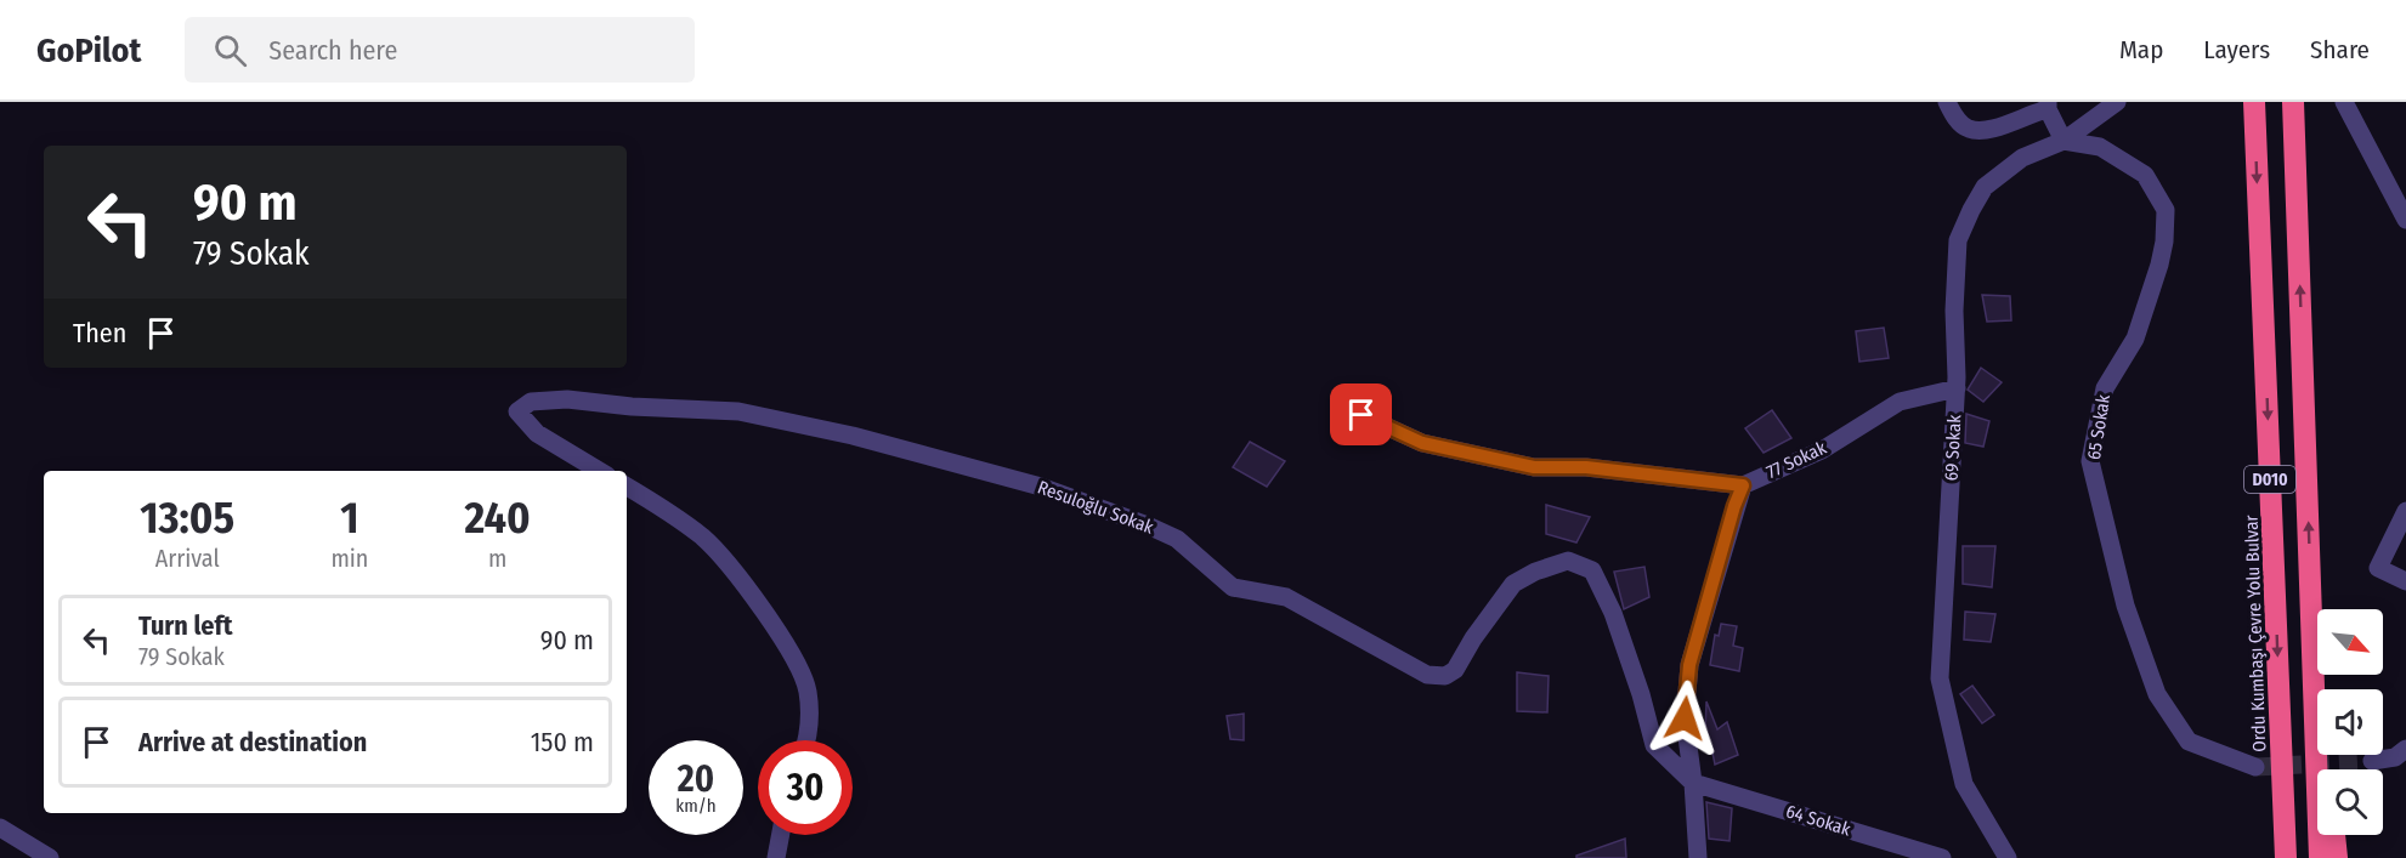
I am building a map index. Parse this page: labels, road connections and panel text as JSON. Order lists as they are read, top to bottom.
{
  "streets": {
    "highway": ["D010", "Ordu Kumbaşı Çevre Yolu Bulvar"],
    "street": [
      "65 Sokak",
      "69 Sokak",
      "77 Sokak",
      "Resuloğlu Sokak",
      "64 Sokak"
    ]
  },
  "crossings": [
    ["65 Sokak", "69 Sokak"],
    ["69 Sokak", "77 Sokak"],
    ["Resuloğlu Sokak", "64 Sokak"]
  ],
  "north": "bottom right",
  "page": {
    "header": "GoPilot",
    "search": "Search here",
    "nav": ["Map", "Layers", "Share"],
    "turn": ["90 m", "79 Sokak"],
    "then": "Then",
    "eta": [
      "13:05",
      "Arrival",
      "1",
      "min",
      "240",
      "m"
    ],
    "list": [
      {
        "name": "Turn left",
        "note": "79 Sokak",
        "value": "90 m"
      },
      {
        "name": "Arrive at destination",
        "value": "150 m"
      }
    ],
    "speed": "20 km/h",
    "limit": "30"
  }
}
